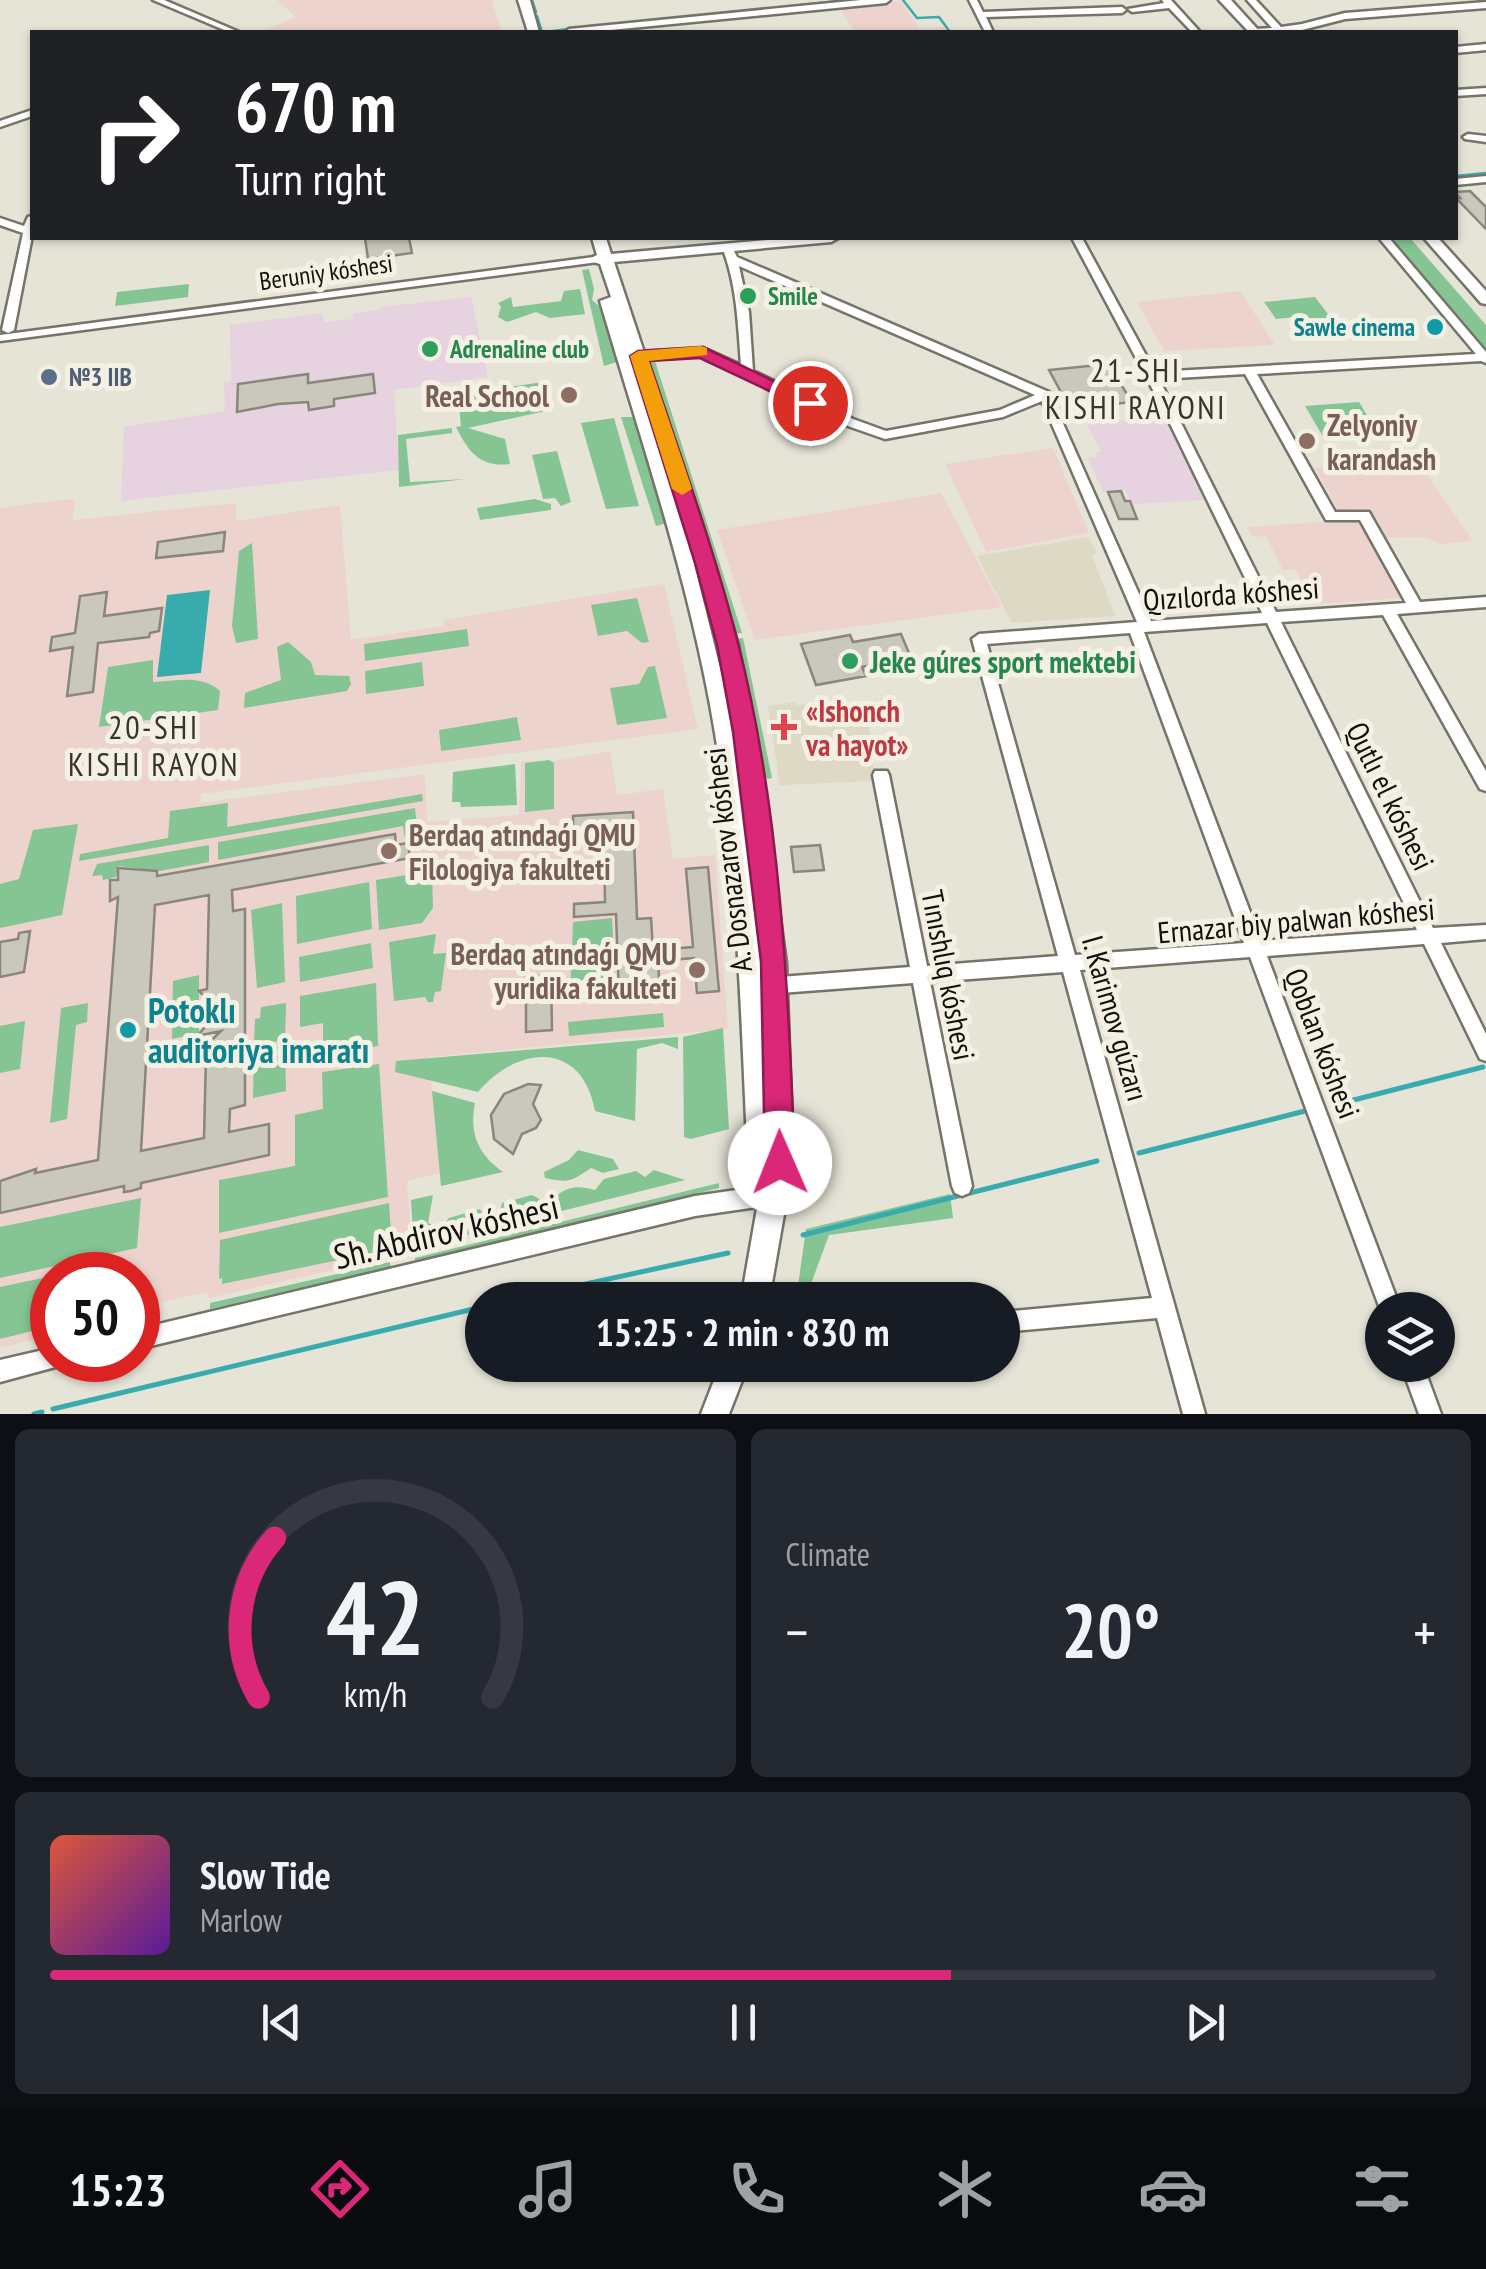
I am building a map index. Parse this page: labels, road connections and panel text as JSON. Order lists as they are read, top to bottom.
{
  "streets": {
    "main road": ["Beruniy kóshesi", "A. Dosnazarov kóshesi"],
    "street": [
      "Qızılorda kóshesi",
      "Qutlı el kóshesi",
      "Ernazar biy palwan kóshesi",
      "Tınıshlıq kóshesi",
      "I. Karimov gúzarı",
      "Qoblan kóshesi",
      "Sh. Abdirov kóshesi"
    ]
  },
  "crossings": [
    ["Beruniy kóshesi", "A. Dosnazarov kóshesi"],
    ["Qızılorda kóshesi", "Qutlı el kóshesi"],
    ["Qızılorda kóshesi", "I. Karimov gúzarı"],
    ["Qızılorda kóshesi", "Qoblan kóshesi"],
    ["Qutlı el kóshesi", "Ernazar biy palwan kóshesi"],
    ["A. Dosnazarov kóshesi", "Ernazar biy palwan kóshesi"],
    ["A. Dosnazarov kóshesi", "Sh. Abdirov kóshesi"],
    ["Ernazar biy palwan kóshesi", "Tınıshlıq kóshesi"],
    ["Ernazar biy palwan kóshesi", "I. Karimov gúzarı"],
    ["Ernazar biy palwan kóshesi", "Qoblan kóshesi"]
  ],
  "districts": ["21-SHI KISHI RAYONI", "20-SHI KISHI RAYON"],
  "places": {
    "other": [
      "Smile",
      "Sawle cinema",
      "Adrenaline club",
      "№3 IIB",
      "Real School",
      "Zelyoniy karandash",
      "Jeke gúres sport mektebi",
      "Berdaq atındaǵı QMU Filologiya fakulteti",
      "Berdaq atındaǵı QMU yuridika fakulteti",
      "Potoklı auditoriya imaratı"
    ],
    "health": ["«Ishonch va hayot»"]
  },
  "page": {
    "turn": ["670 m", "Turn right"],
    "limit": "50",
    "trip": "15:25 · 2 min · 830 m",
    "tile": "Climate",
    "heat": ["−", "20°", "+"],
    "song": ["Slow Tide", "Marlow"],
    "tabs": "15:23",
    "gauge": ["42", "km/h"]
  }
}
